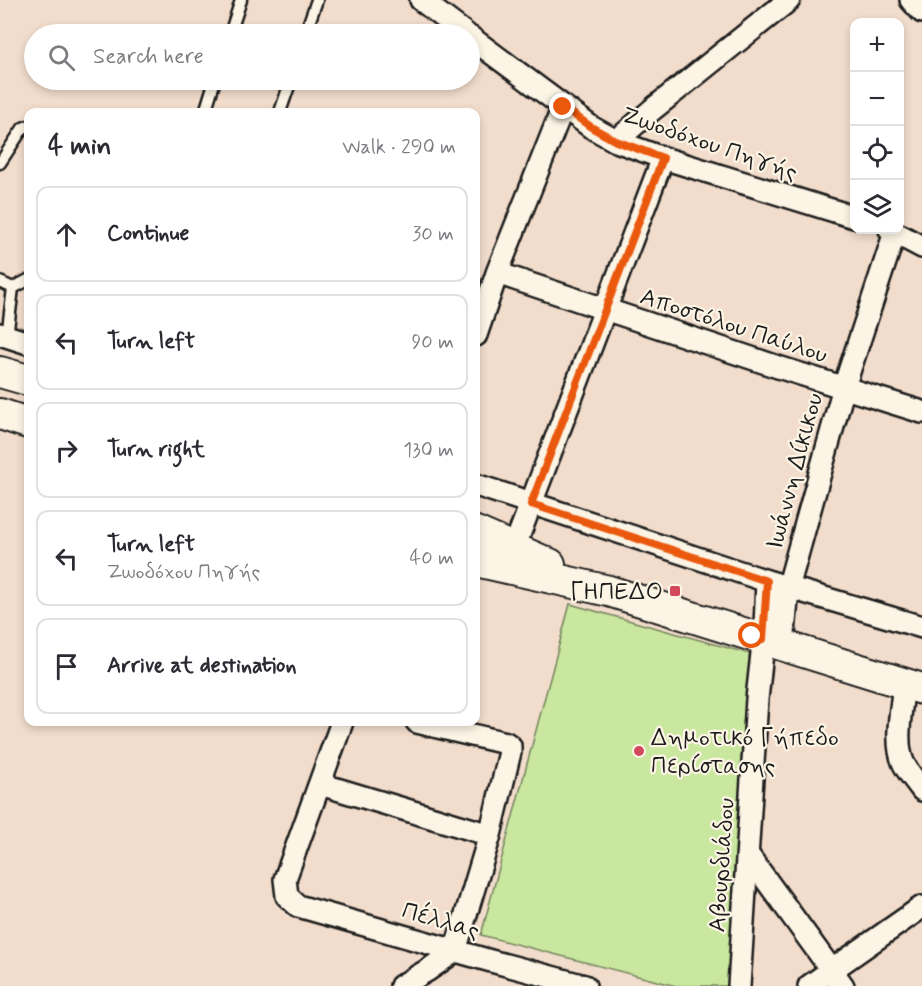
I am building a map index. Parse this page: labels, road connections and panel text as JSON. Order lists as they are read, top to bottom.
{
  "streets": {
    "street": [
      "Ζωοδόχου Πηγής",
      "Αποστόλου Παύλου",
      "Ιωάννη Δίκικου",
      "Αβουρδιάδου",
      "Πέλλας"
    ]
  },
  "crossings": [
    ["Αποστόλου Παύλου", "Ιωάννη Δίκικου"],
    ["Ιωάννη Δίκικου", "Αβουρδιάδου"]
  ],
  "places": {
    "transit": ["ΓΗΠΕΔΟ"],
    "other": ["Δημοτικό Γήπεδο Περίστασης"]
  },
  "page": {
    "map_buttons": ["+", "−"],
    "search": "Search here",
    "heading": ["4 min", "Walk · 290 m"],
    "list": [
      ["Continue", "30 m"],
      ["Turn left", "90 m"],
      ["Turn right", "130 m"],
      ["Turn left", "Ζωοδόχου Πηγής", "40 m"],
      "Arrive at destination"
    ]
  }
}
